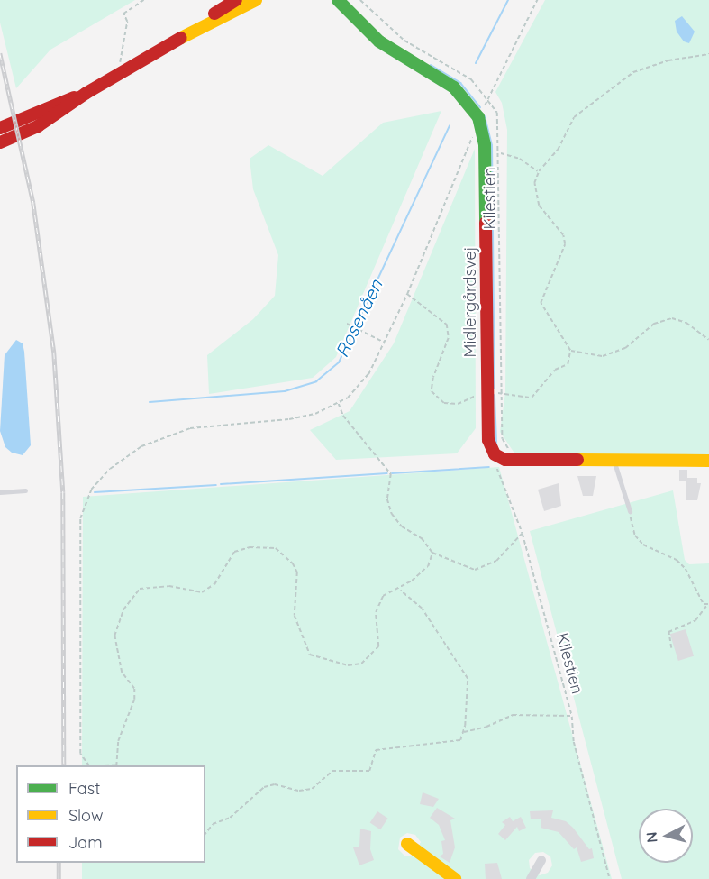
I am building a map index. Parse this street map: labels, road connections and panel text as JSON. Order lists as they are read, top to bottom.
{
  "streets": {
    "street": ["Midlergårdsvej"],
    "path": ["Kilestien"]
  },
  "crossings": [
    ["Kilestien", "Midlergårdsvej"]
  ],
  "water": ["Rosenåen"],
  "legend": ["Fast", "Slow", "Jam"],
  "north": "left"
}
